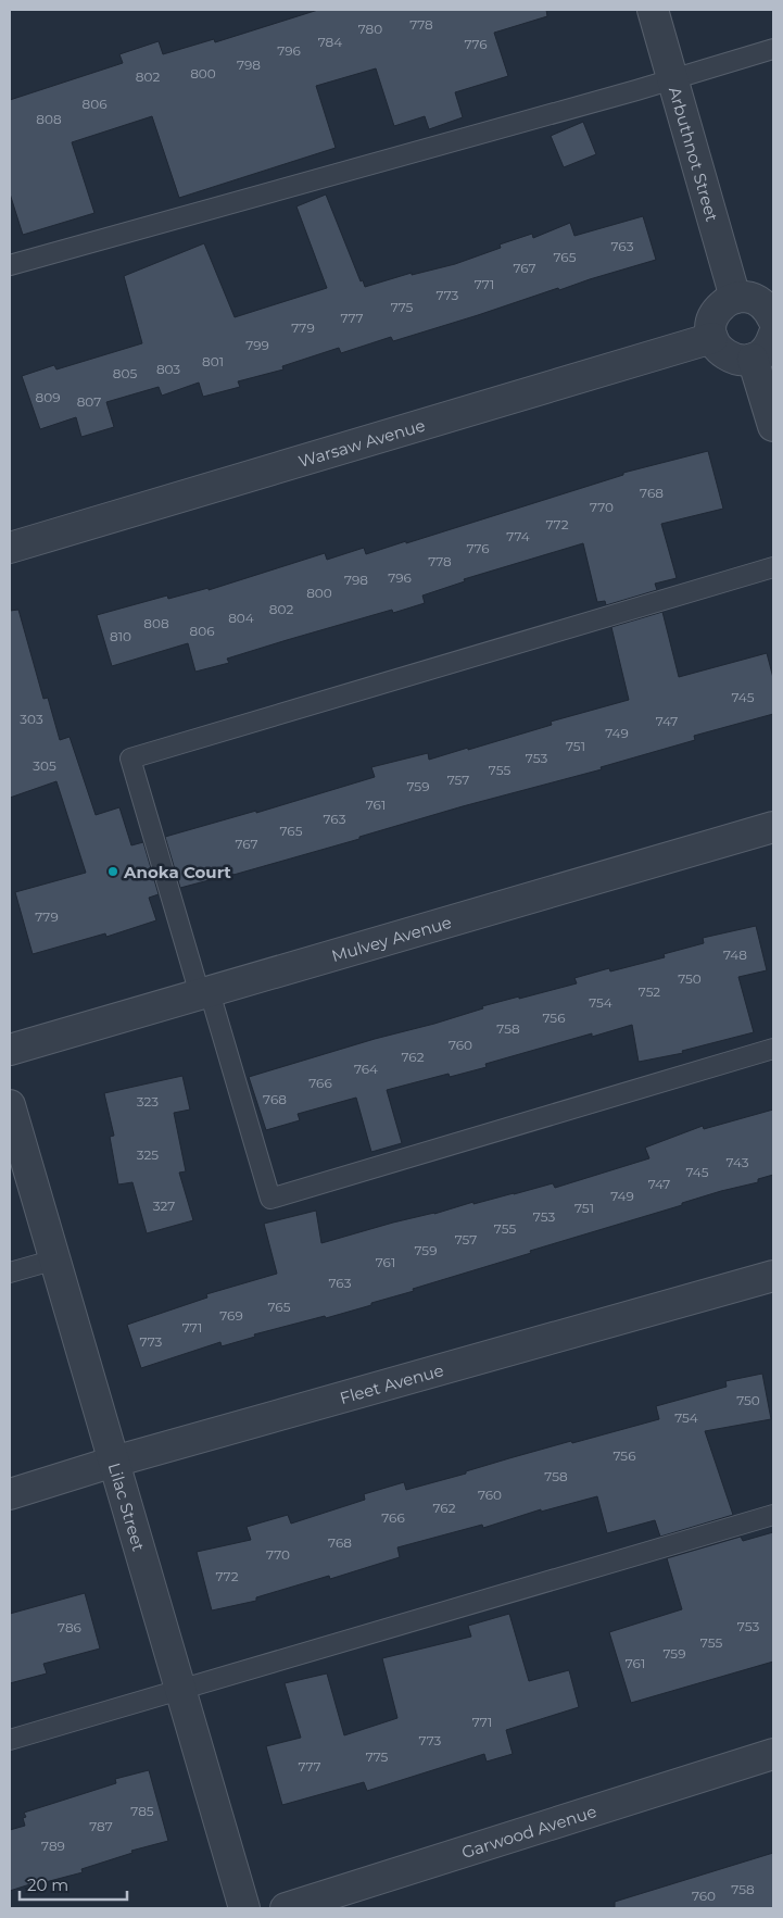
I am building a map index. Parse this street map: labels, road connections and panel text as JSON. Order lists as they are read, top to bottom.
{
  "streets": {
    "street": [
      "Arbuthnot Street",
      "Warsaw Avenue",
      "Mulvey Avenue",
      "Fleet Avenue",
      "Lilac Street",
      "Garwood Avenue"
    ]
  },
  "crossings": [
    ["Fleet Avenue", "Lilac Street"]
  ],
  "places": ["Anoka Court"],
  "house_numbers": [
    "778",
    "780",
    "784",
    "776",
    "796",
    "798",
    "800",
    "802",
    "806",
    "808",
    "763",
    "765",
    "767",
    "771",
    "773",
    "775",
    "777",
    "779",
    "799",
    "801",
    "803",
    "805",
    "809",
    "807",
    "768",
    "770",
    "772",
    "774",
    "776",
    "778",
    "796",
    "798",
    "800",
    "802",
    "804",
    "808",
    "806",
    "810",
    "745",
    "303",
    "747",
    "749",
    "751",
    "753",
    "305",
    "755",
    "757",
    "759",
    "761",
    "763",
    "765",
    "767",
    "779",
    "748",
    "750",
    "752",
    "754",
    "756",
    "758",
    "760",
    "762",
    "764",
    "766",
    "768",
    "323",
    "325",
    "743",
    "745",
    "747",
    "749",
    "327",
    "751",
    "753",
    "755",
    "757",
    "759",
    "761",
    "763",
    "765",
    "769",
    "771",
    "773",
    "750",
    "754",
    "756",
    "758",
    "760",
    "762",
    "766",
    "768",
    "770",
    "772",
    "753",
    "786",
    "755",
    "759",
    "761",
    "771",
    "773",
    "775",
    "777",
    "785",
    "787",
    "789",
    "758",
    "760"
  ],
  "scale_bar": "20 m"
}
